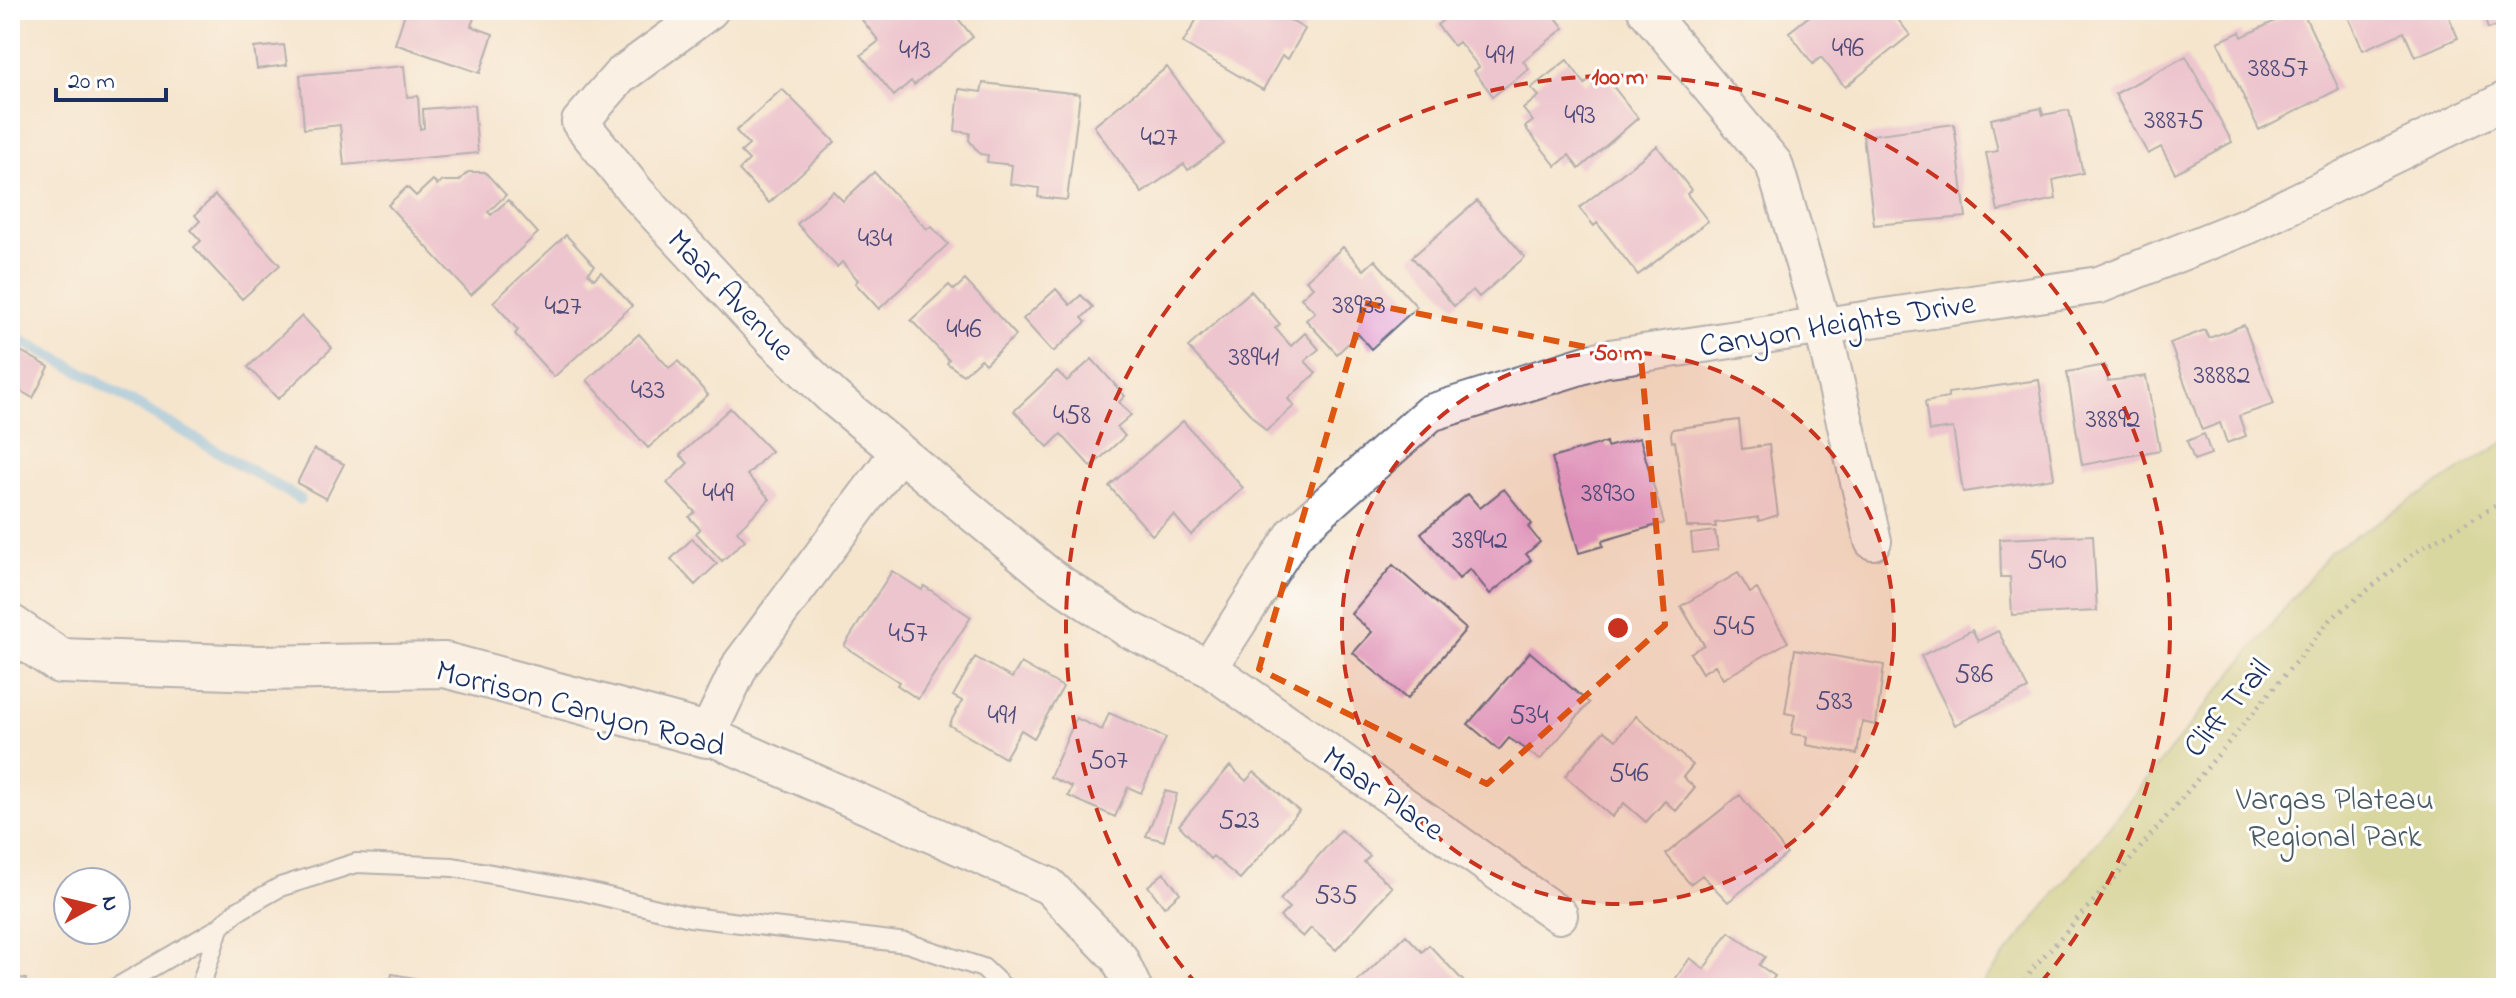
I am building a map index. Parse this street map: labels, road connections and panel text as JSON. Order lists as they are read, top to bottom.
{
  "streets": {
    "street": [
      "Maar Avenue",
      "Canyon Heights Drive",
      "Morrison Canyon Road",
      "Maar Place"
    ],
    "path": ["Cliff Trail"]
  },
  "crossings": [
    ["Canyon Heights Drive", "Maar Place"]
  ],
  "parks": ["Vargas Plateau Regional Park"],
  "house_numbers": [
    "496",
    "413",
    "491",
    "38857",
    "493",
    "38875",
    "427",
    "434",
    "38933",
    "427",
    "446",
    "38941",
    "38882",
    "433",
    "458",
    "38892",
    "449",
    "38930",
    "38942",
    "540",
    "545",
    "457",
    "586",
    "583",
    "491",
    "534",
    "507",
    "546",
    "523",
    "535"
  ],
  "scale_bar": "20 m",
  "north": "right",
  "rings": ["100 m", "50 m"]
}
